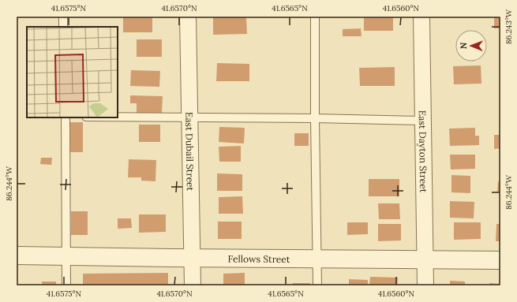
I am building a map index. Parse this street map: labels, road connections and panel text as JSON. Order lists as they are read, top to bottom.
{
  "streets": {
    "street": ["East Dubail Street", "East Dayton Street", "Fellows Street"]
  },
  "crossings": [
    ["East Dubail Street", "Fellows Street"],
    ["East Dayton Street", "Fellows Street"]
  ],
  "north": "left",
  "coordinates": [
    "41.6575°N",
    "41.6570°N",
    "41.6565°N",
    "41.6560°N",
    "86.243°W",
    "86.244°W"
  ]
}
